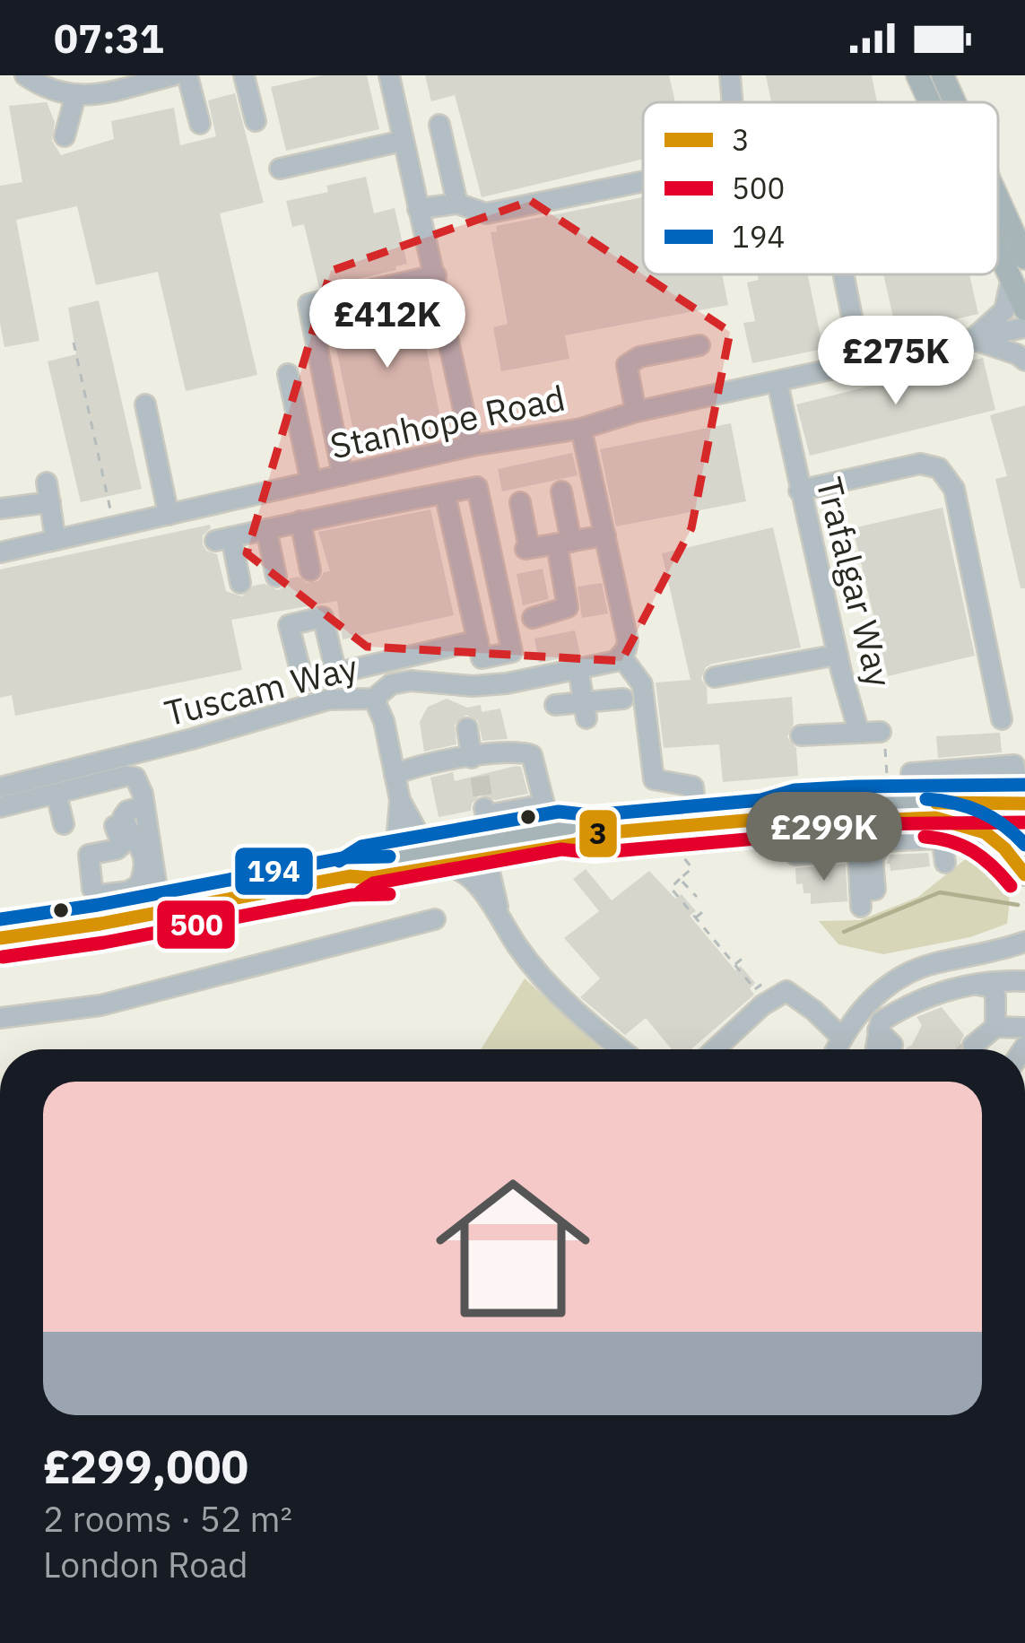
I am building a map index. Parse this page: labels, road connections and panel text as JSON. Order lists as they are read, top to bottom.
{
  "streets": {
    "street": ["Stanhope Road", "Trafalgar Way", "Tuscam Way"]
  },
  "crossings": [
    ["Stanhope Road", "Trafalgar Way"]
  ],
  "lines": ["transit line 194", "transit line 3", "transit line 500"],
  "legend": ["3", "500", "194"],
  "page": {
    "status": "07:31",
    "price": ["£412K", "£275K", "£299K"],
    "list": [
      {
        "name": "£299,000",
        "note": "2 rooms · 52 m² · London Road"
      }
    ]
  }
}
